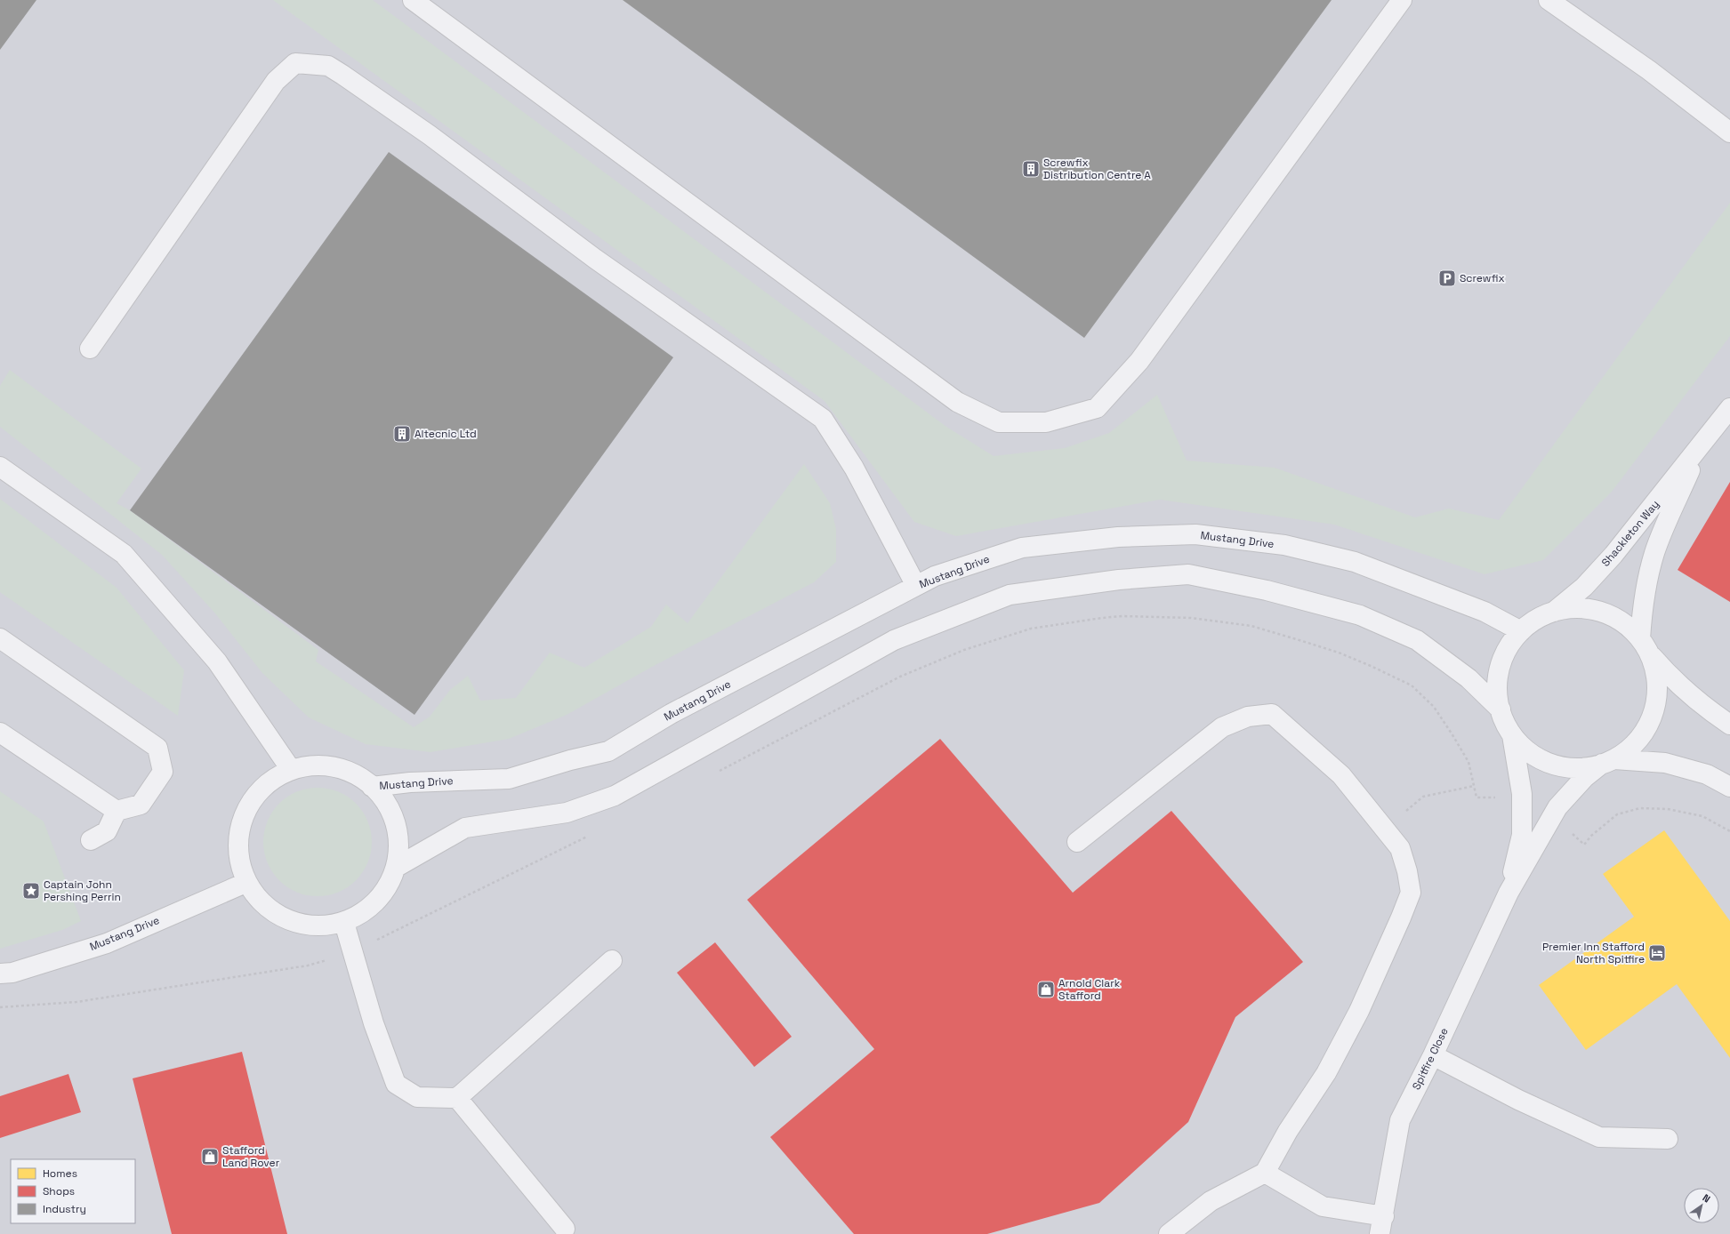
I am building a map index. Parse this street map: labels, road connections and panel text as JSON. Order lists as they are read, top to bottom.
{
  "streets": {
    "street": ["Shackleton Way", "Mustang Drive", "Spitfire Close"]
  },
  "crossings": [
    ["Shackleton Way", "Spitfire Close"]
  ],
  "places": {
    "building": ["Screwfix Distribution Centre A", "Altecnic Ltd"],
    "parking": ["Screwfix"],
    "place": ["Captain John Pershing Perrin"],
    "hotel": ["Premier Inn Stafford North Spitfire"],
    "shop": ["Arnold Clark Stafford", "Stafford Land Rover"]
  },
  "legend": ["Homes", "Shops", "Industry"],
  "north": "top right"
}
